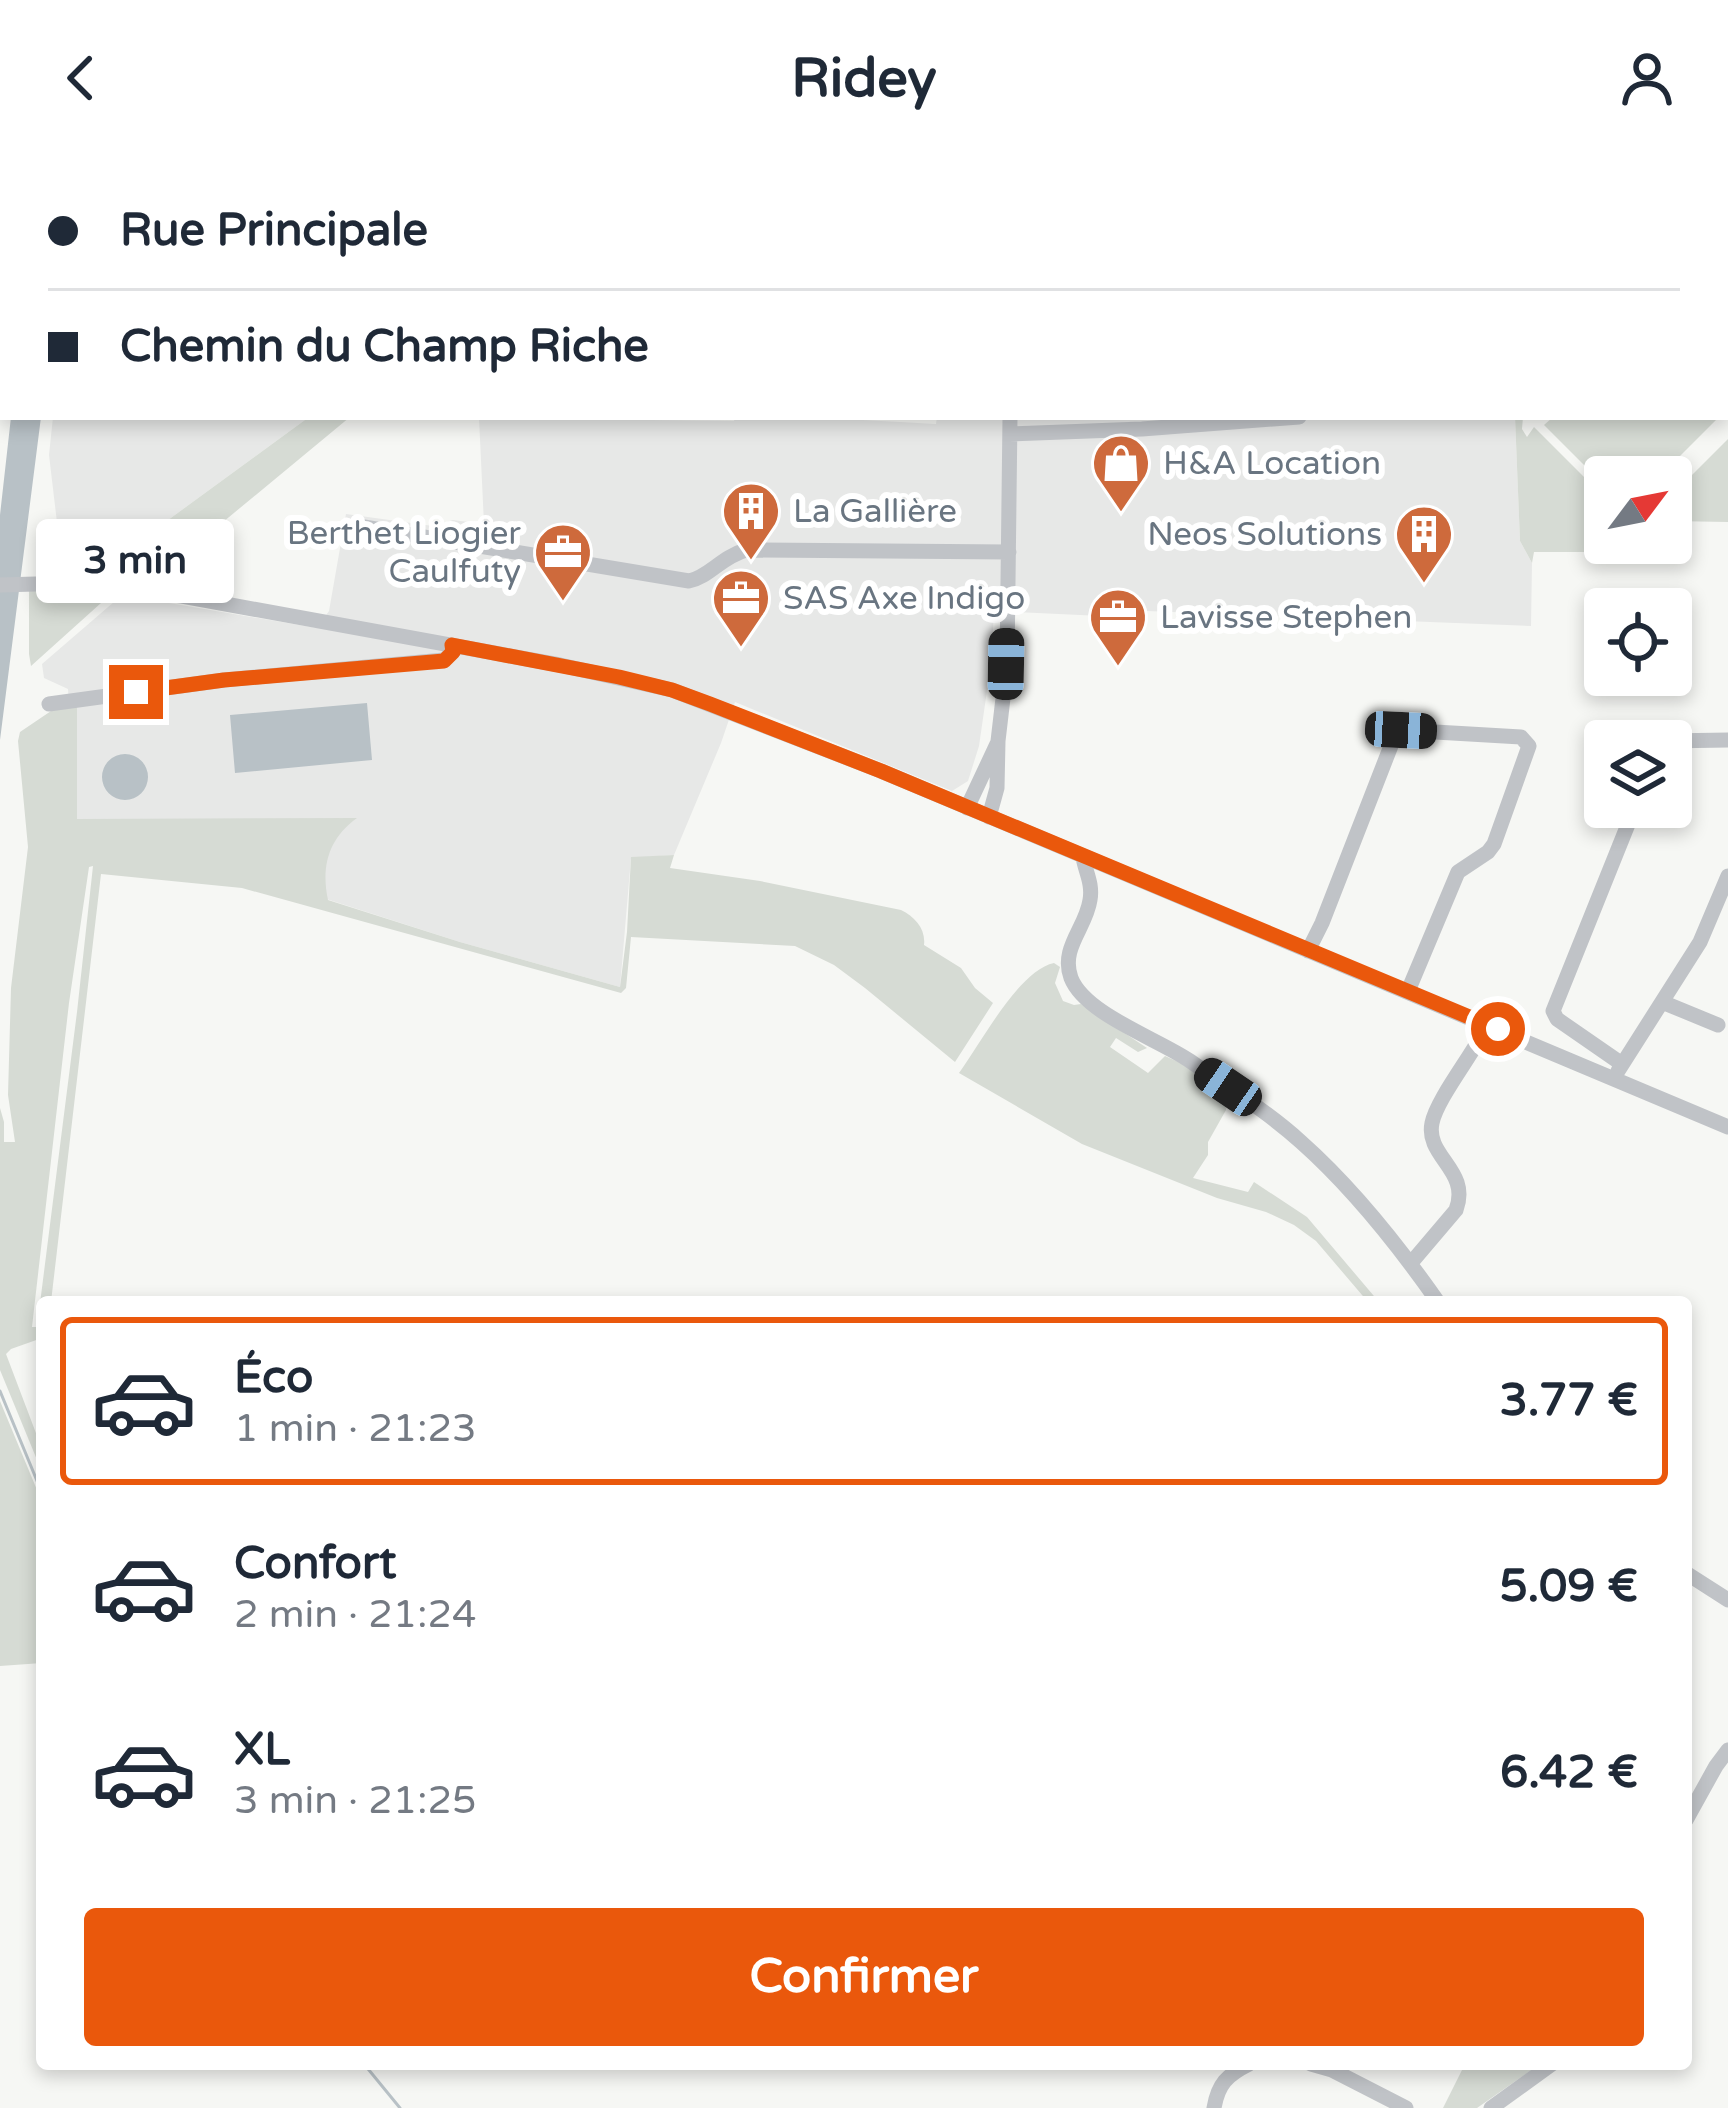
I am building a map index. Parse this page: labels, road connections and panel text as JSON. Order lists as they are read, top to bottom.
{
  "places": {
    "shop": ["H&A Location"],
    "building": ["La Gallière", "Neos Solutions"],
    "office": ["Berthet Liogier Caulfuty", "SAS Axe Indigo", "Lavisse Stephen"]
  },
  "north": "top right",
  "page": {
    "header": "Ridey",
    "banner": ["Rue Principale", "Chemin du Champ Riche"],
    "bubble": "3 min",
    "list": [
      {
        "name": "Éco",
        "note": "1 min · 21:23",
        "value": "3.77 €"
      },
      {
        "name": "Confort",
        "note": "2 min · 21:24",
        "value": "5.09 €"
      },
      {
        "name": "XL",
        "note": "3 min · 21:25",
        "value": "6.42 €"
      }
    ],
    "buttons": "Confirmer"
  }
}
